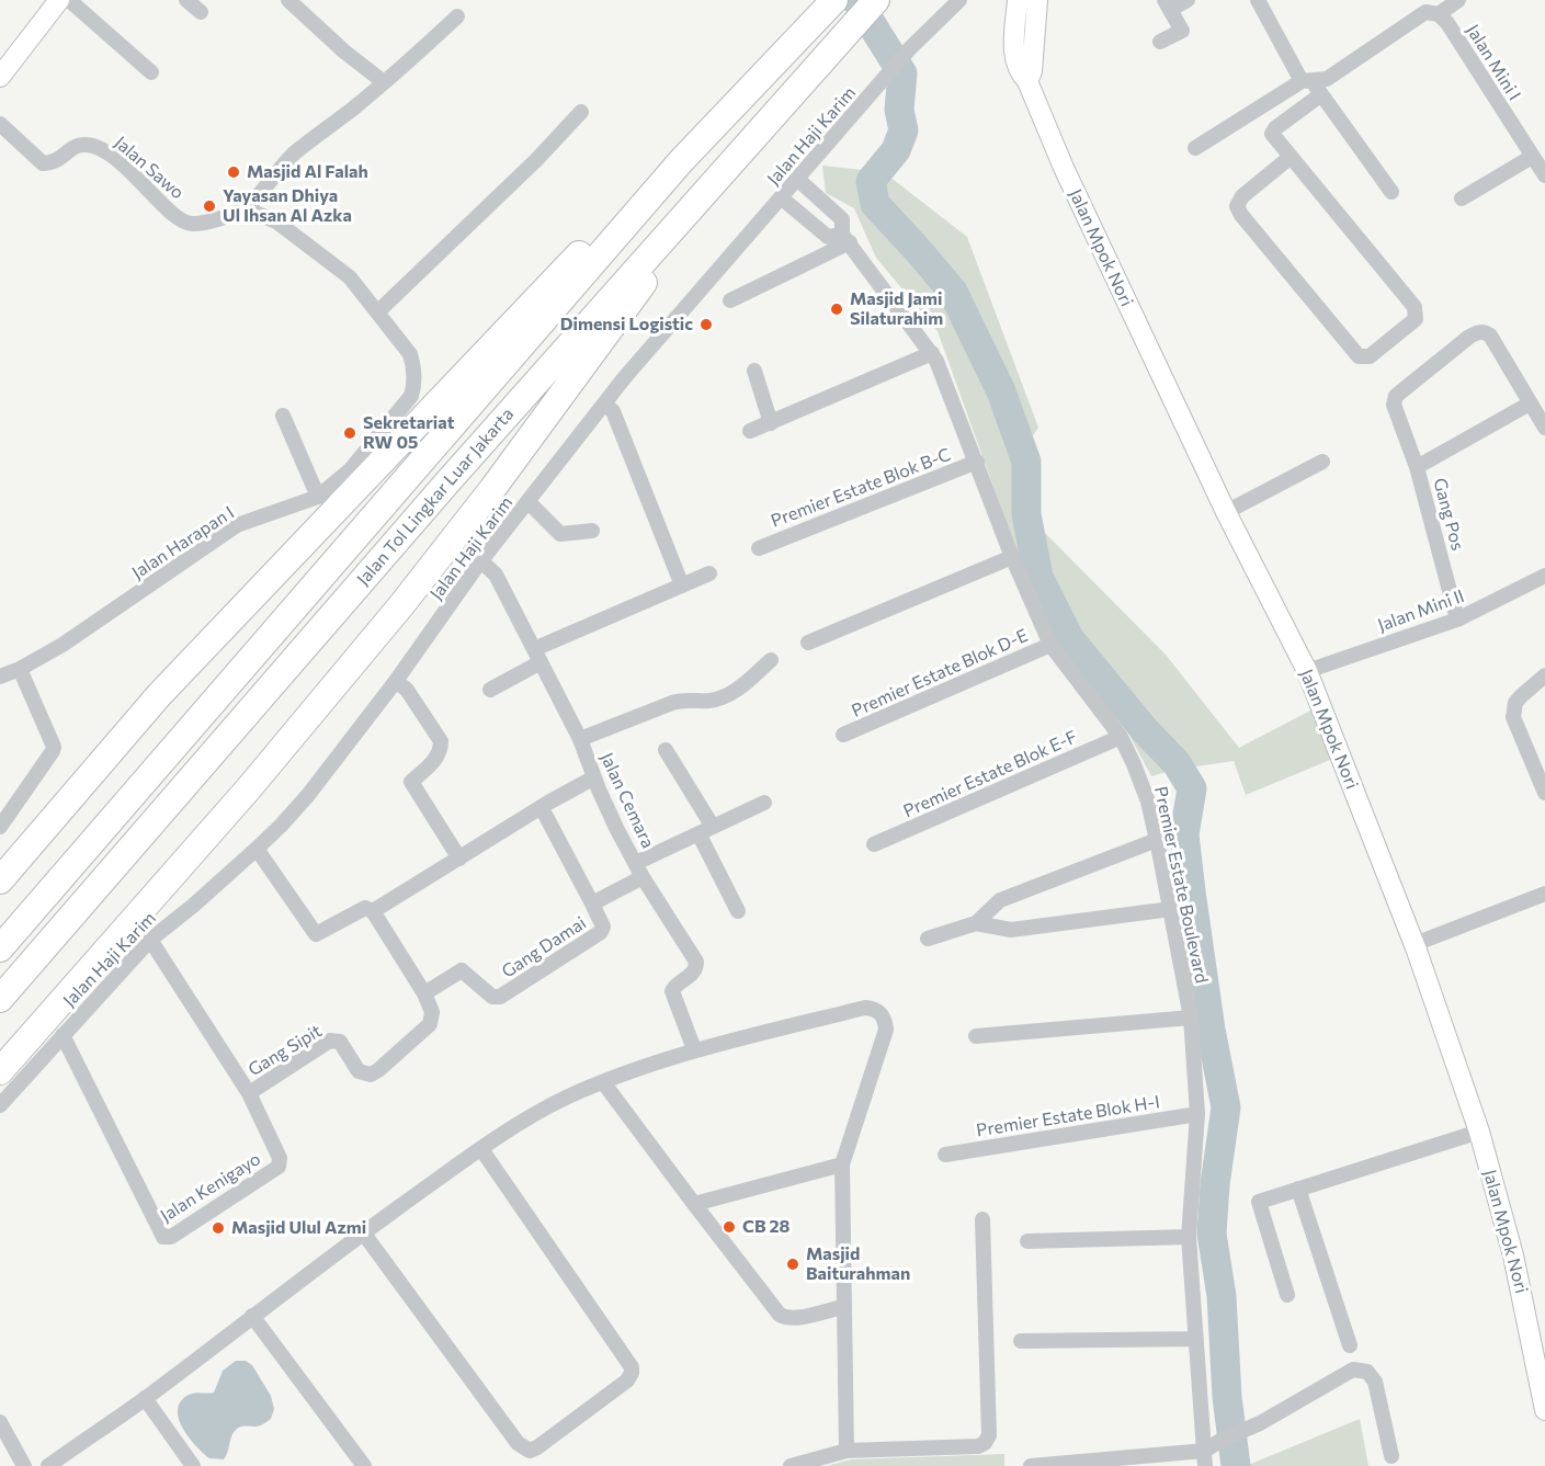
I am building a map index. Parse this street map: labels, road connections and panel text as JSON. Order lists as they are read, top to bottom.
{
  "streets": {
    "highway": ["Jalan Tol Lingkar Luar Jakarta"],
    "main road": ["Jalan Mpok Nori"],
    "street": [
      "Jalan Mini I",
      "Jalan Haji Karim",
      "Jalan Sawo",
      "Premier Estate Blok B-C",
      "Gang Pos",
      "Jalan Harapan I",
      "Jalan Mini II",
      "Premier Estate Blok D-E",
      "Premier Estate Blok E-F",
      "Jalan Cemara",
      "Premier Estate Boulevard",
      "Gang Damai",
      "Gang Sipit",
      "Premier Estate Blok H-I",
      "Jalan Kenigayo"
    ]
  },
  "crossings": [
    ["Jalan Haji Karim", "Jalan Cemara"],
    ["Jalan Haji Karim", "Premier Estate Boulevard"],
    ["Jalan Haji Karim", "Jalan Kenigayo"],
    ["Jalan Sawo", "Jalan Harapan I"],
    ["Jalan Mpok Nori", "Jalan Mini II"],
    ["Premier Estate Blok B-C", "Premier Estate Boulevard"],
    ["Gang Pos", "Jalan Mini II"],
    ["Premier Estate Blok D-E", "Premier Estate Boulevard"],
    ["Premier Estate Blok E-F", "Premier Estate Boulevard"],
    ["Jalan Cemara", "Gang Damai"],
    ["Premier Estate Boulevard", "Premier Estate Blok H-I"],
    ["Gang Damai", "Gang Sipit"],
    ["Gang Sipit", "Jalan Kenigayo"]
  ],
  "places": [
    "Masjid Al Falah",
    "Yayasan Dhiya Ul Ihsan Al Azka",
    "Masjid Jami Silaturahim",
    "Dimensi Logistic",
    "Sekretariat RW 05",
    "CB 28",
    "Masjid Ulul Azmi",
    "Masjid Baiturahman"
  ]
}
